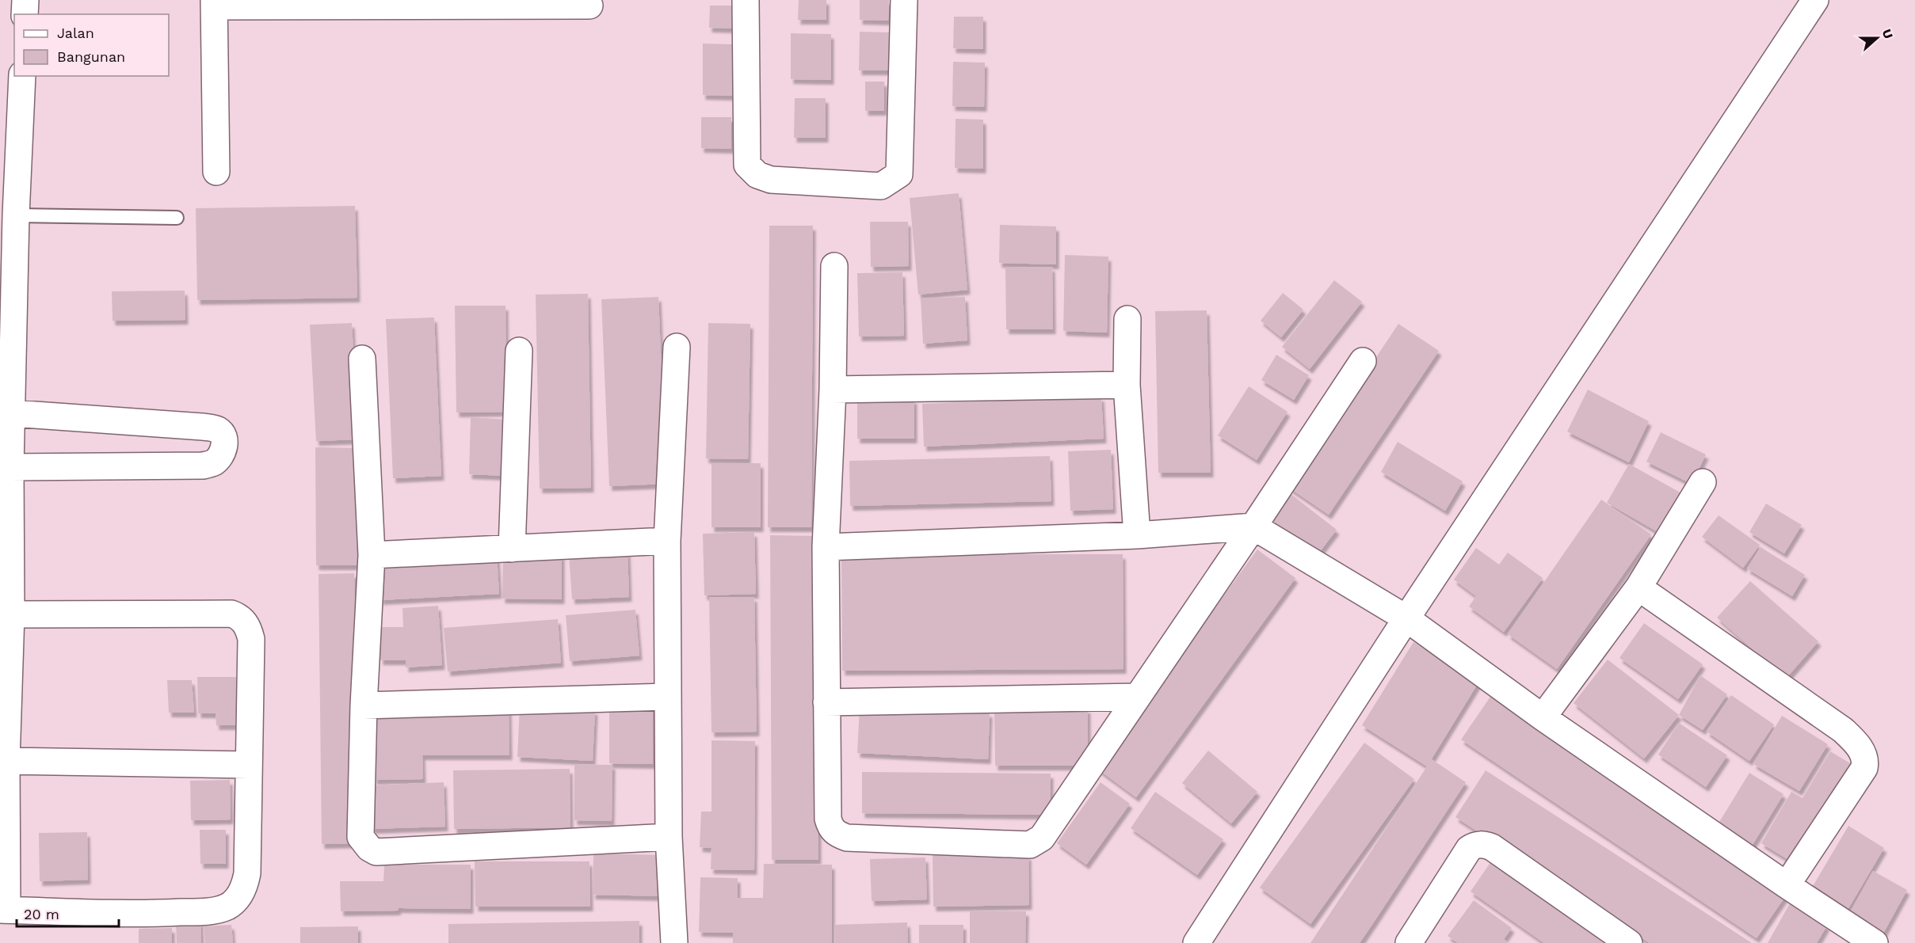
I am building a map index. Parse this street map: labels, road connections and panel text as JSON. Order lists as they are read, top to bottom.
{
  "legend": ["Jalan", "Bangunan"],
  "scale_bar": "20 m",
  "north": "right"
}
